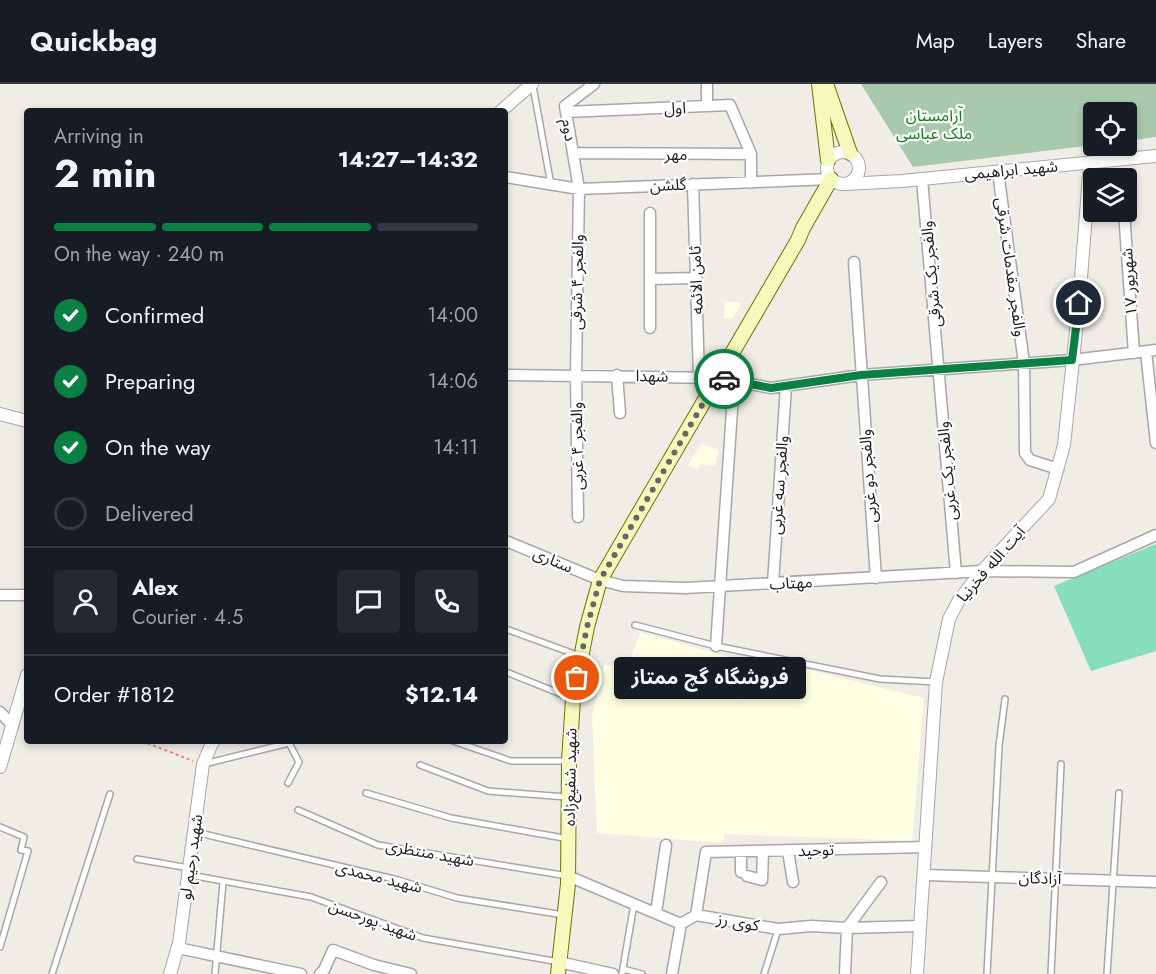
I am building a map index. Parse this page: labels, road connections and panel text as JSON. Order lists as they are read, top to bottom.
{
  "streets": {
    "main road": ["شهید شفیع‌زاده"],
    "street": [
      "اول",
      "دوم",
      "مهر",
      "شهید ابراهیمی",
      "گلشن",
      "والفجر مقدمات شرقی",
      "والفجر یک شرقی",
      "ثامن الائمه",
      "والفجر ۴ شرقی",
      "۱۷ شهریور",
      "شهدا",
      "والفجر ۴ غربی",
      "والفجر یک غربی",
      "والفجر دو غربی",
      "والفجر سه غربی",
      "ستاری",
      "آیت الله فخرنیا",
      "مهتاب",
      "توحید",
      "شهید رحیم لو",
      "آزادگان",
      "کوی رز"
    ],
    "lane": ["شهید منتظری", "شهید محمدی", "شهید پورحسن"]
  },
  "crossings": [
    ["اول", "دوم"],
    ["اول", "مهر"],
    ["دوم", "مهر"],
    ["دوم", "گلشن"],
    ["دوم", "والفجر ۴ شرقی"],
    ["شهید ابراهیمی", "گلشن"],
    ["شهید ابراهیمی", "والفجر مقدمات شرقی"],
    ["شهید ابراهیمی", "والفجر یک شرقی"],
    ["شهید ابراهیمی", "آیت الله فخرنیا"],
    ["شهید ابراهیمی", "شهید شفیع‌زاده"],
    ["گلشن", "ثامن الائمه"],
    ["گلشن", "والفجر ۴ شرقی"],
    ["گلشن", "شهید شفیع‌زاده"],
    ["والفجر مقدمات شرقی", "شهدا"],
    ["والفجر مقدمات شرقی", "آیت الله فخرنیا"],
    ["والفجر یک شرقی", "شهدا"],
    ["والفجر یک شرقی", "والفجر یک غربی"],
    ["ثامن الائمه", "شهدا"],
    ["والفجر ۴ شرقی", "شهدا"],
    ["والفجر ۴ شرقی", "والفجر ۴ غربی"],
    ["۱۷ شهریور", "شهدا"],
    ["شهدا", "والفجر ۴ غربی"],
    ["شهدا", "والفجر یک غربی"],
    ["شهدا", "والفجر دو غربی"],
    ["شهدا", "والفجر سه غربی"],
    ["شهدا", "آیت الله فخرنیا"],
    ["شهدا", "شهید شفیع‌زاده"],
    ["والفجر یک غربی", "مهتاب"],
    ["والفجر دو غربی", "مهتاب"],
    ["والفجر سه غربی", "مهتاب"],
    ["ستاری", "مهتاب"],
    ["ستاری", "شهید شفیع‌زاده"],
    ["آیت الله فخرنیا", "مهتاب"],
    ["آیت الله فخرنیا", "توحید"],
    ["آیت الله فخرنیا", "آزادگان"],
    ["آیت الله فخرنیا", "کوی رز"],
    ["مهتاب", "شهید شفیع‌زاده"],
    ["شهید شفیع‌زاده", "شهید منتظری"],
    ["شهید شفیع‌زاده", "شهید محمدی"],
    ["شهید شفیع‌زاده", "شهید پورحسن"],
    ["توحید", "کوی رز"],
    ["شهید رحیم لو", "شهید محمدی"],
    ["شهید رحیم لو", "شهید پورحسن"]
  ],
  "parks": ["آرامستان ملک عباسی"],
  "places": ["فروشگاه گچ ممتاز"],
  "page": {
    "header": "Quickbag",
    "nav": ["Map", "Layers", "Share"],
    "heading": ["2 min", "Arriving in", "14:27–14:32"],
    "panel": [
      "Alex",
      "Courier · 4.5",
      "Order #1812",
      "$12.14"
    ],
    "bar": "On the way · 240 m",
    "list": [
      ["Confirmed", "14:00"],
      ["Preparing", "14:06"],
      ["On the way", "14:11"],
      "Delivered"
    ],
    "bubble": "فروشگاه گچ ممتاز"
  }
}
